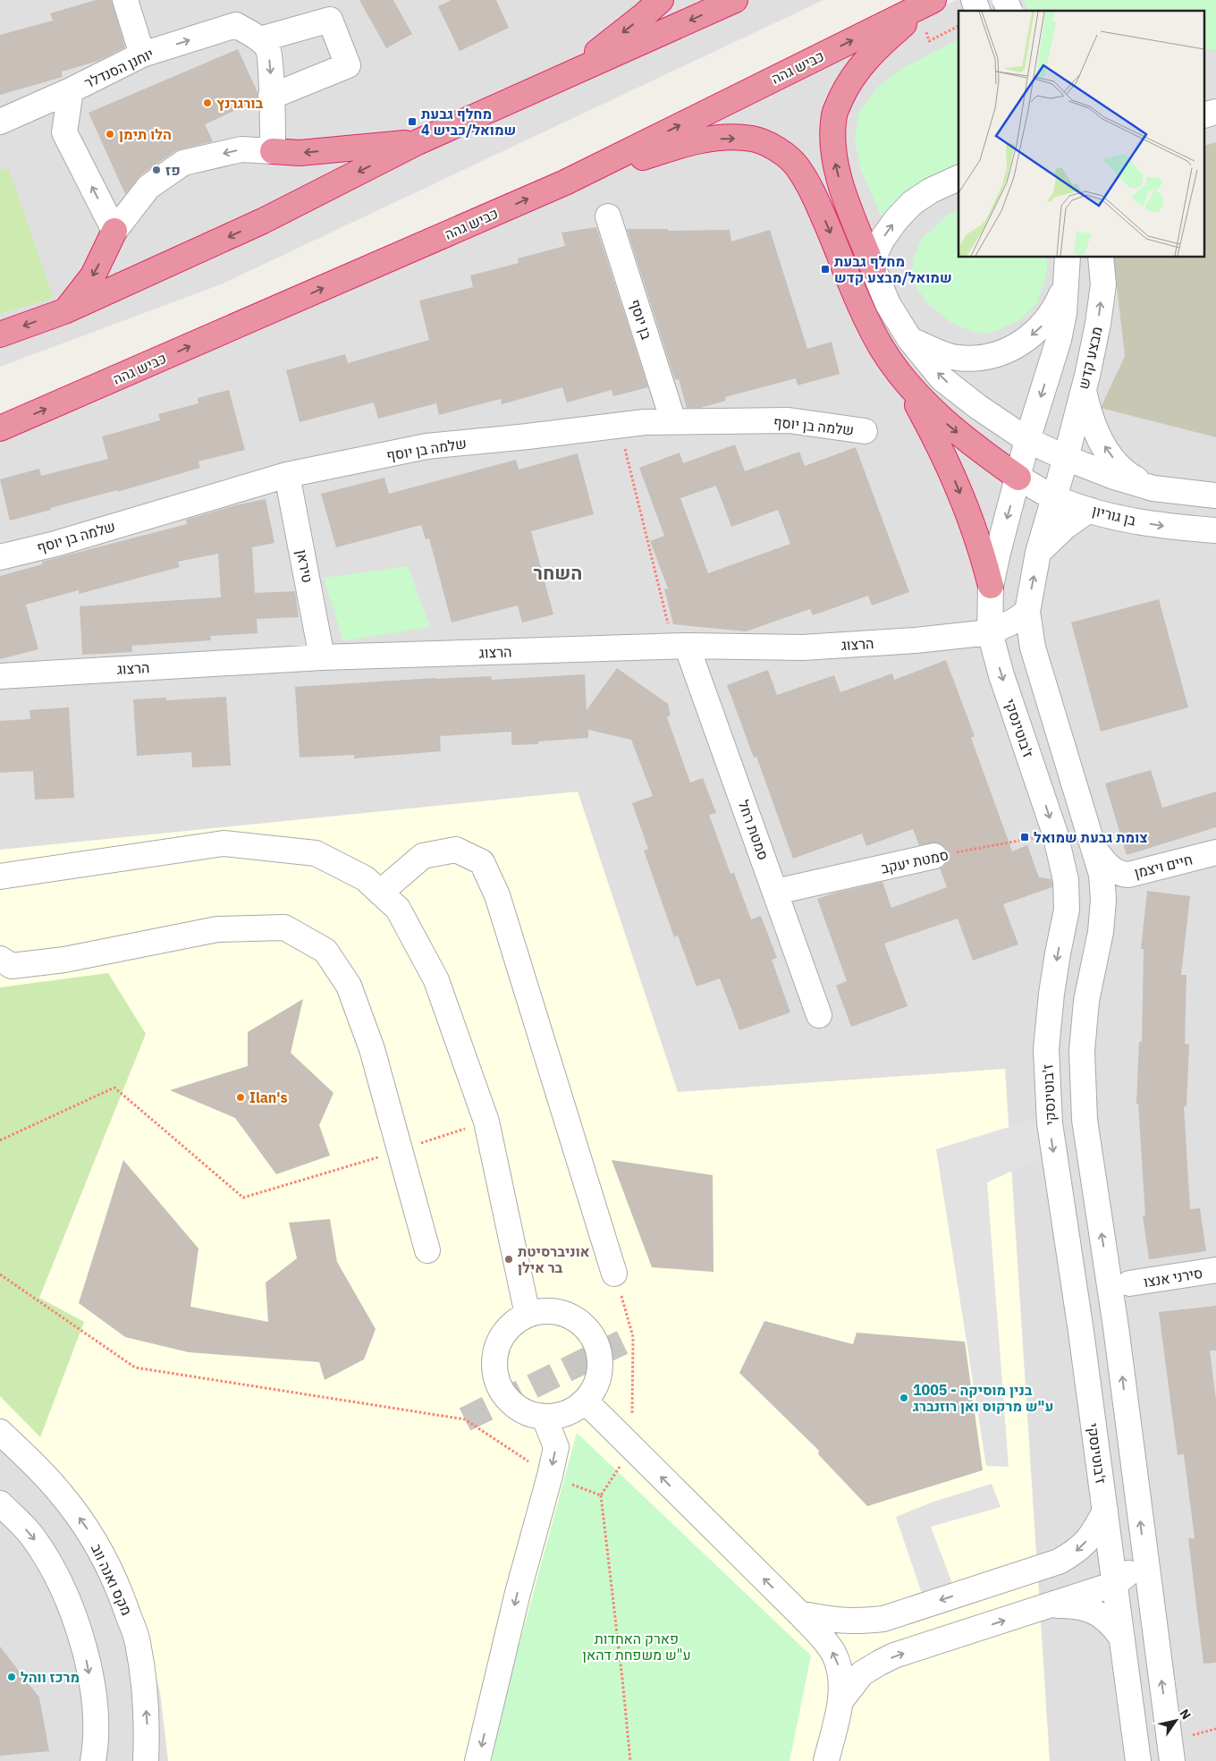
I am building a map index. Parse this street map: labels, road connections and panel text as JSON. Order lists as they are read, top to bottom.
{
  "streets": {
    "highway": ["כביש גהה"],
    "street": [
      "יוחנן הסנדלר",
      "בן יוסף",
      "מבצע קדש",
      "שלמה בן יוסף",
      "בן גוריון",
      "טיראן",
      "הרצוג",
      "ז'בוטינסקי",
      "סמטת רחל",
      "סמטת יעקב",
      "חיים ויצמן",
      "סירני אנצו",
      "מקס ואנה ווב"
    ]
  },
  "crossings": [
    ["בן יוסף", "שלמה בן יוסף"],
    ["שלמה בן יוסף", "טיראן"],
    ["בן גוריון", "ז'בוטינסקי"],
    ["טיראן", "הרצוג"],
    ["הרצוג", "ז'בוטינסקי"],
    ["הרצוג", "סמטת רחל"],
    ["ז'בוטינסקי", "סמטת יעקב"],
    ["סמטת רחל", "סמטת יעקב"]
  ],
  "districts": ["השחר"],
  "parks": ["פארק האחדות ע\"ש משפחת דהאן"],
  "places": {
    "other": [
      "בורגרנץ",
      "הלו תימן",
      "פז",
      "Ilan's",
      "אוניברסיטת בר אילן",
      "1005 - בנין מוסיקה ע\"ש מרקוס ואן רוזנברג",
      "מרכז ווהל"
    ],
    "transit": ["מחלף גבעת שמואל/כביש 4", "מחלף גבעת שמואל/מבצע קדש", "צומת גבעת שמואל"]
  },
  "north": "top right"
}
